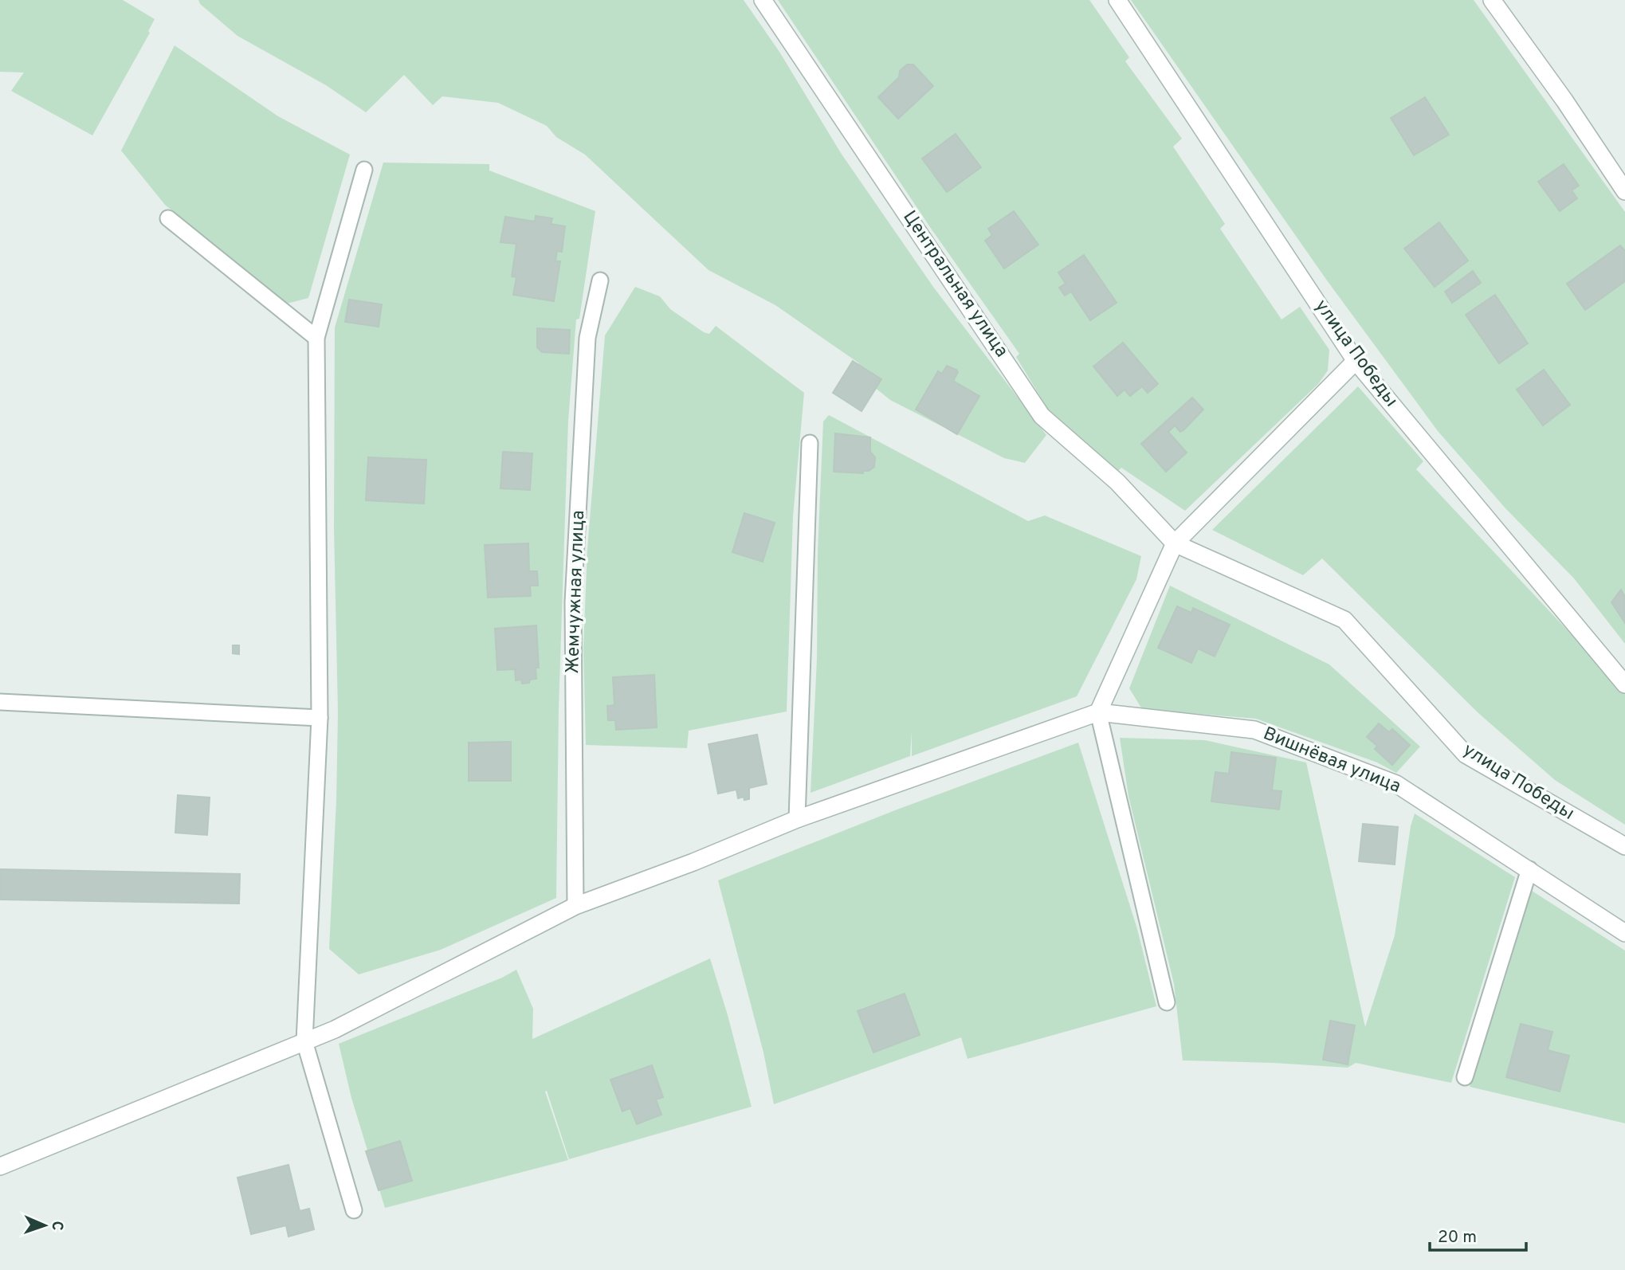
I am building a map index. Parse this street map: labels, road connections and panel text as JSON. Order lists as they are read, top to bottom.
{
  "streets": {
    "street": ["Центральная улица", "улица Победы", "Вишнёвая улица"],
    "lane": ["Жемчужная улица"]
  },
  "crossings": [
    ["Центральная улица", "улица Победы"]
  ],
  "scale_bar": "20 m",
  "north": "right"
}
